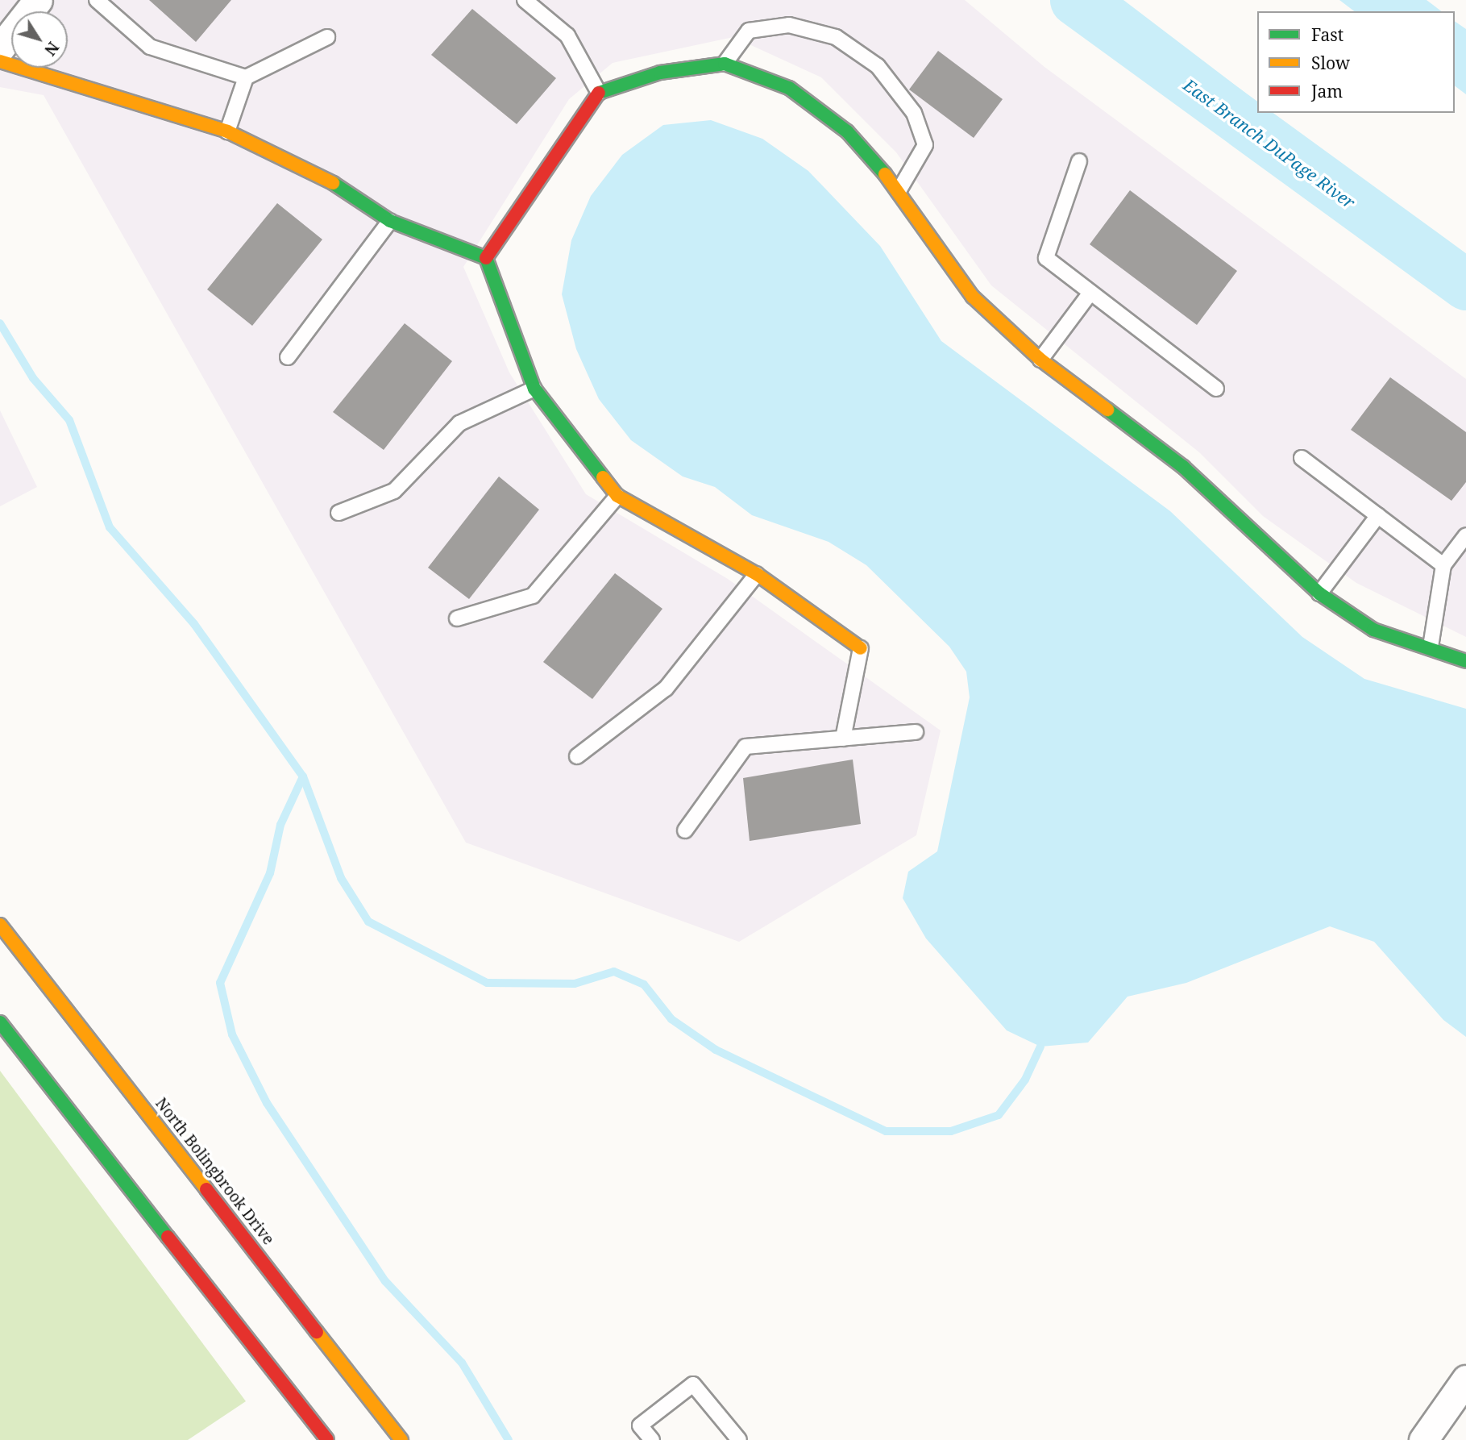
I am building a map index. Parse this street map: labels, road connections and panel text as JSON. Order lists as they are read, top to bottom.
{
  "streets": {
    "street": ["North Bolingbrook Drive"]
  },
  "water": ["East Branch DuPage River"],
  "legend": ["Fast", "Slow", "Jam"],
  "north": "bottom right"
}
